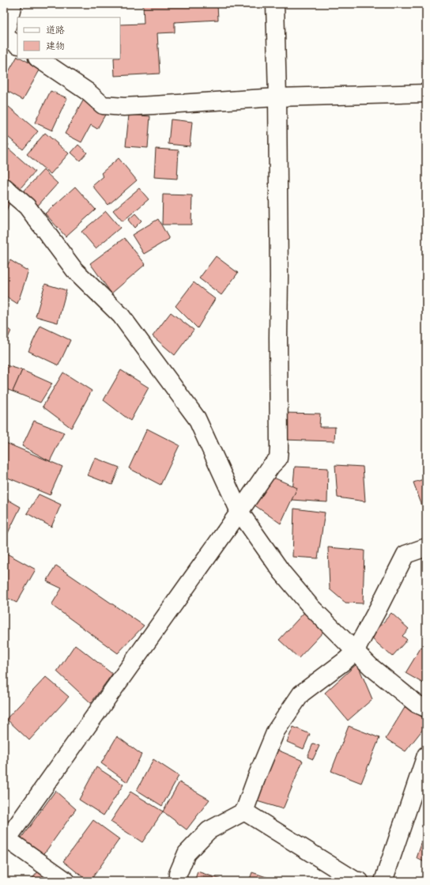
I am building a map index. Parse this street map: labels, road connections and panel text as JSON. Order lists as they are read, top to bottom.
{
  "legend": ["道路", "建物"]
}
